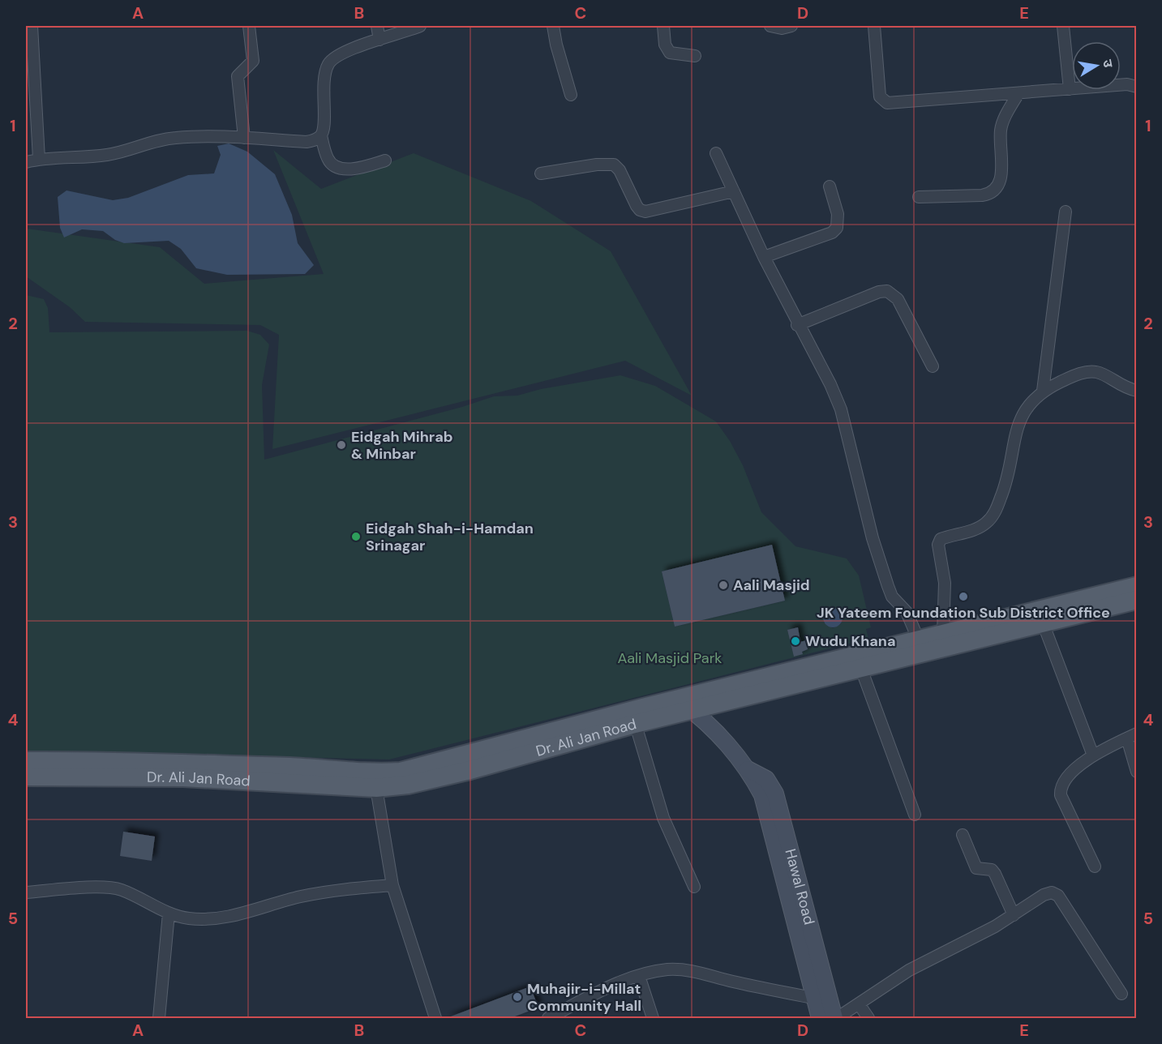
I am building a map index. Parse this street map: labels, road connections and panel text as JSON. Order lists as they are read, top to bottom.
{
  "streets": {
    "main road": ["Dr. Ali Jan Road", "Hawal Road"]
  },
  "crossings": [
    ["Dr. Ali Jan Road", "Hawal Road"]
  ],
  "parks": ["Aali Masjid Park"],
  "places": [
    "Eidgah Mihrab & Minbar",
    "Eidgah Shah-i-Hamdan Srinagar",
    "Aali Masjid",
    "JK Yateem Foundation Sub District Office",
    "Wudu Khana",
    "Muhajir-i-Millat Community Hall"
  ],
  "north": "right",
  "grid": {
    "columns": [
      "A",
      "B",
      "C",
      "D",
      "E"
    ],
    "rows": [
      "1",
      "2",
      "3",
      "4",
      "5"
    ]
  }
}
